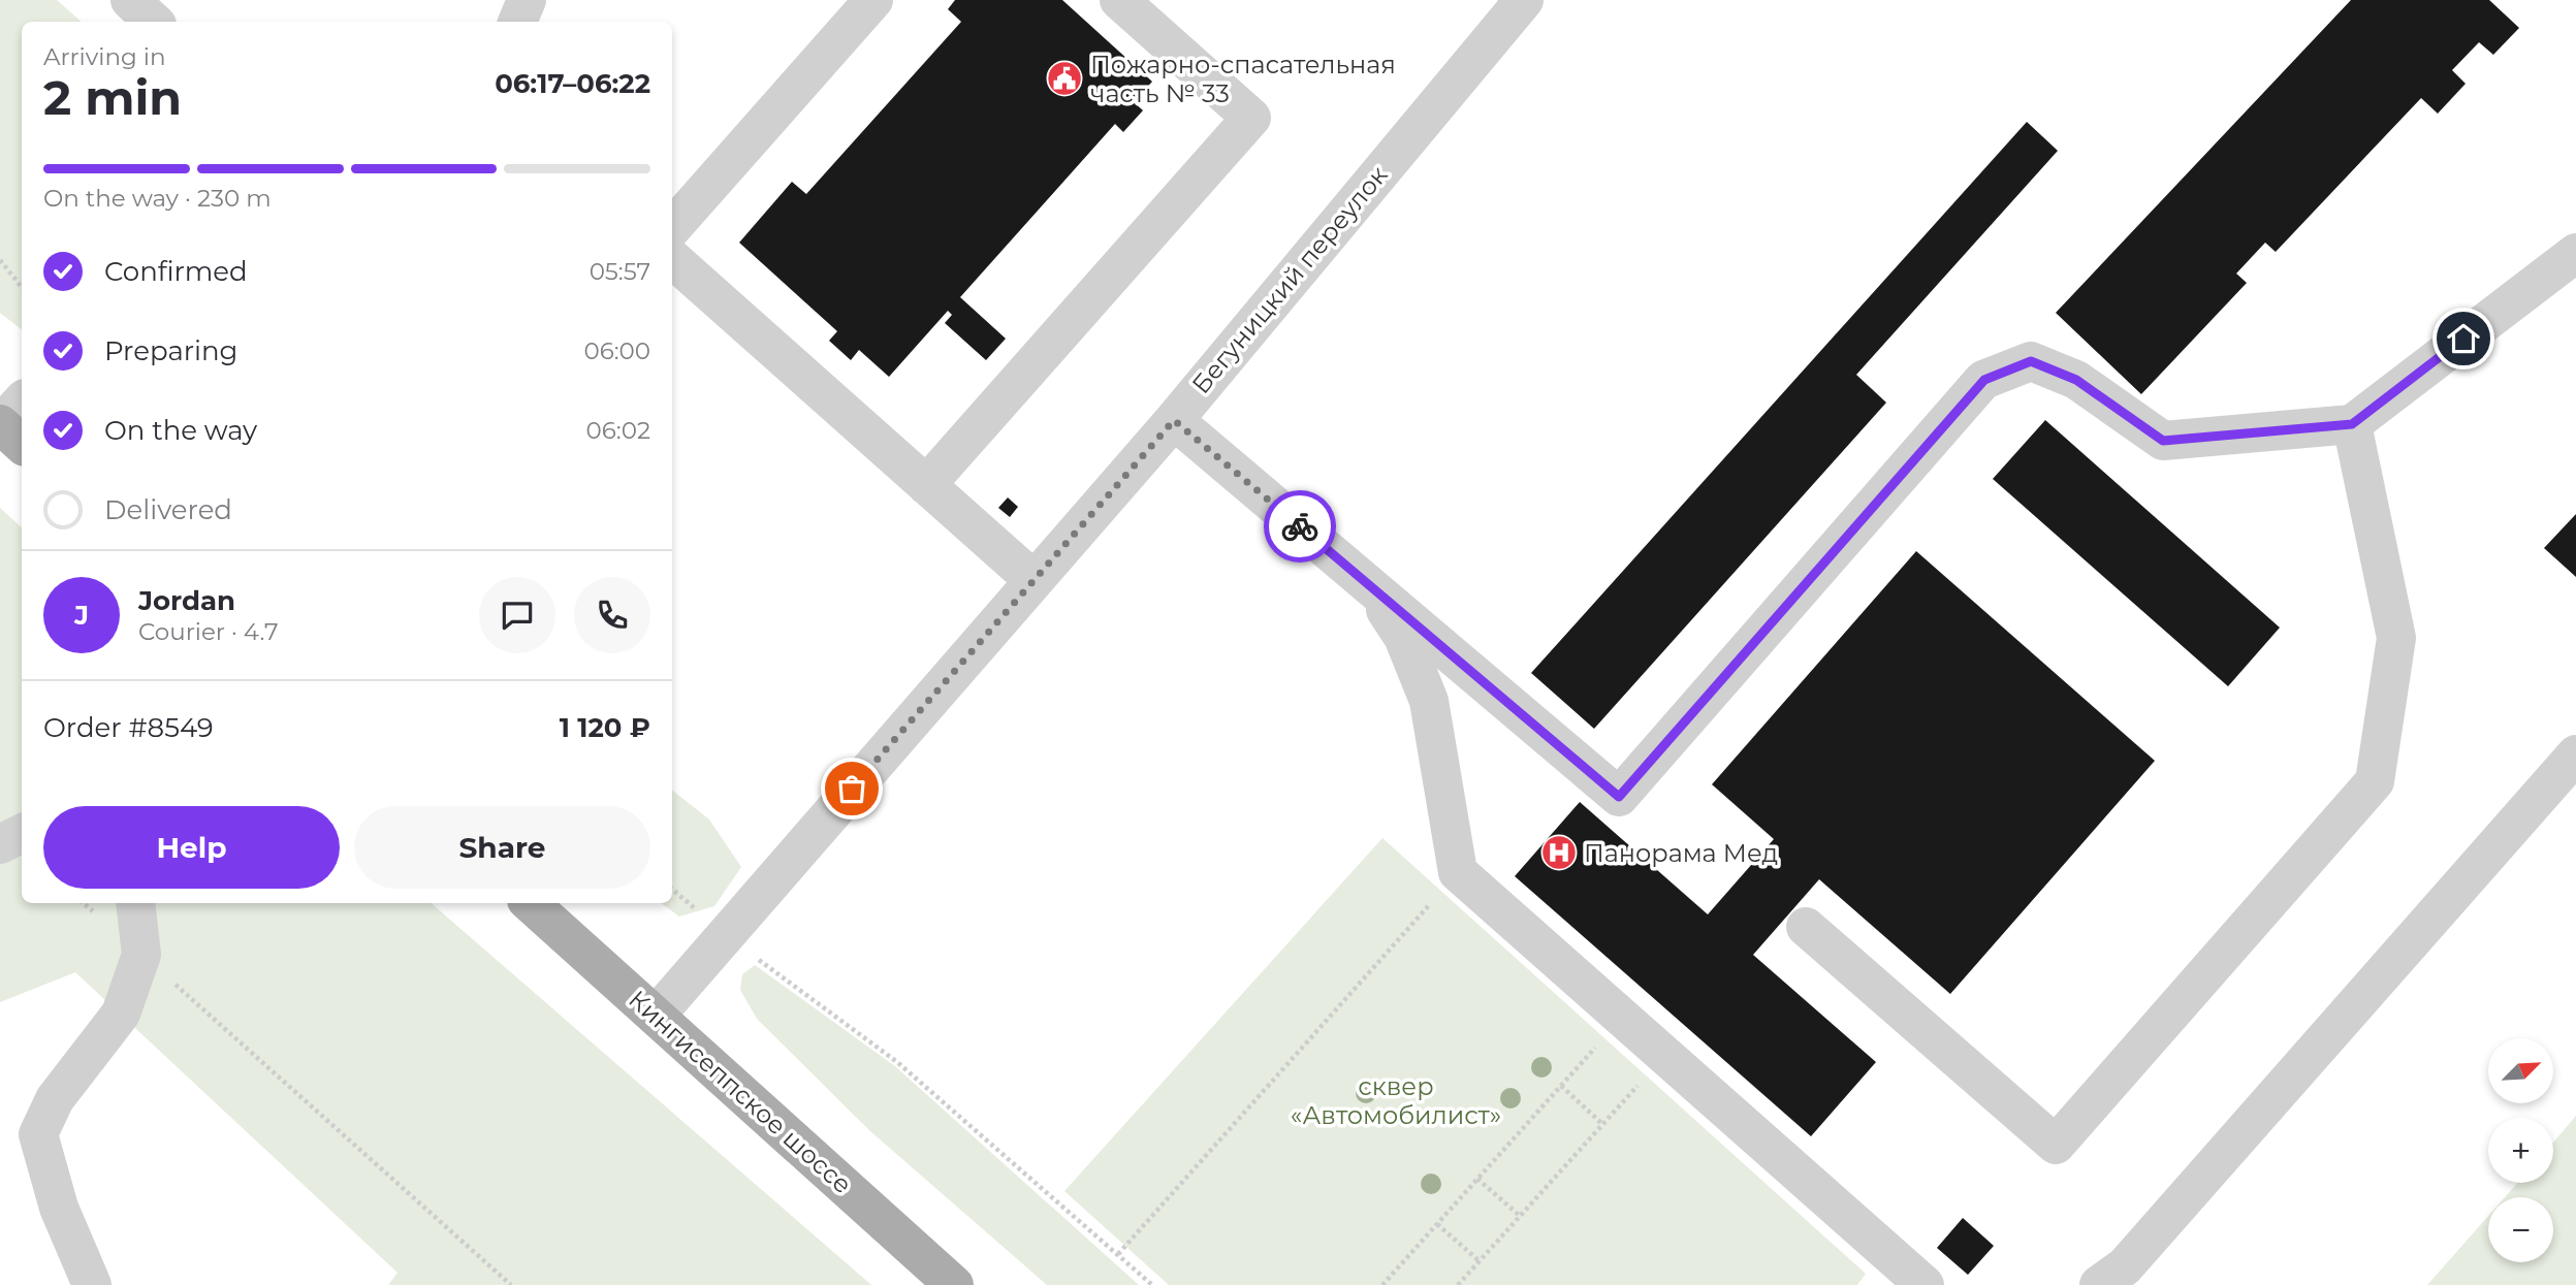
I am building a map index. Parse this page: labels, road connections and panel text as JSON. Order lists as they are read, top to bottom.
{
  "streets": {
    "main road": ["Кингисеппское шоссе"],
    "street": ["Бегуницкий переулок"]
  },
  "crossings": [
    ["Бегуницкий переулок", "Кингисеппское шоссе"]
  ],
  "parks": ["сквер «Автомобилист»"],
  "places": {
    "public building": ["Пожарно-спасательная часть № 33"],
    "hospital": ["Панорама Мед"]
  },
  "north": "top right",
  "page": {
    "heading": ["2 min", "Arriving in", "06:17–06:22"],
    "panel": [
      "Jordan",
      "Courier · 4.7",
      "Order #8549",
      "1 120 ₽"
    ],
    "bar": "On the way · 230 m",
    "list": [
      ["Confirmed", "05:57"],
      ["Preparing", "06:00"],
      ["On the way", "06:02"],
      "Delivered"
    ],
    "round": "J",
    "buttons": ["Help", "Share"],
    "map_buttons": ["+", "−"]
  }
}
